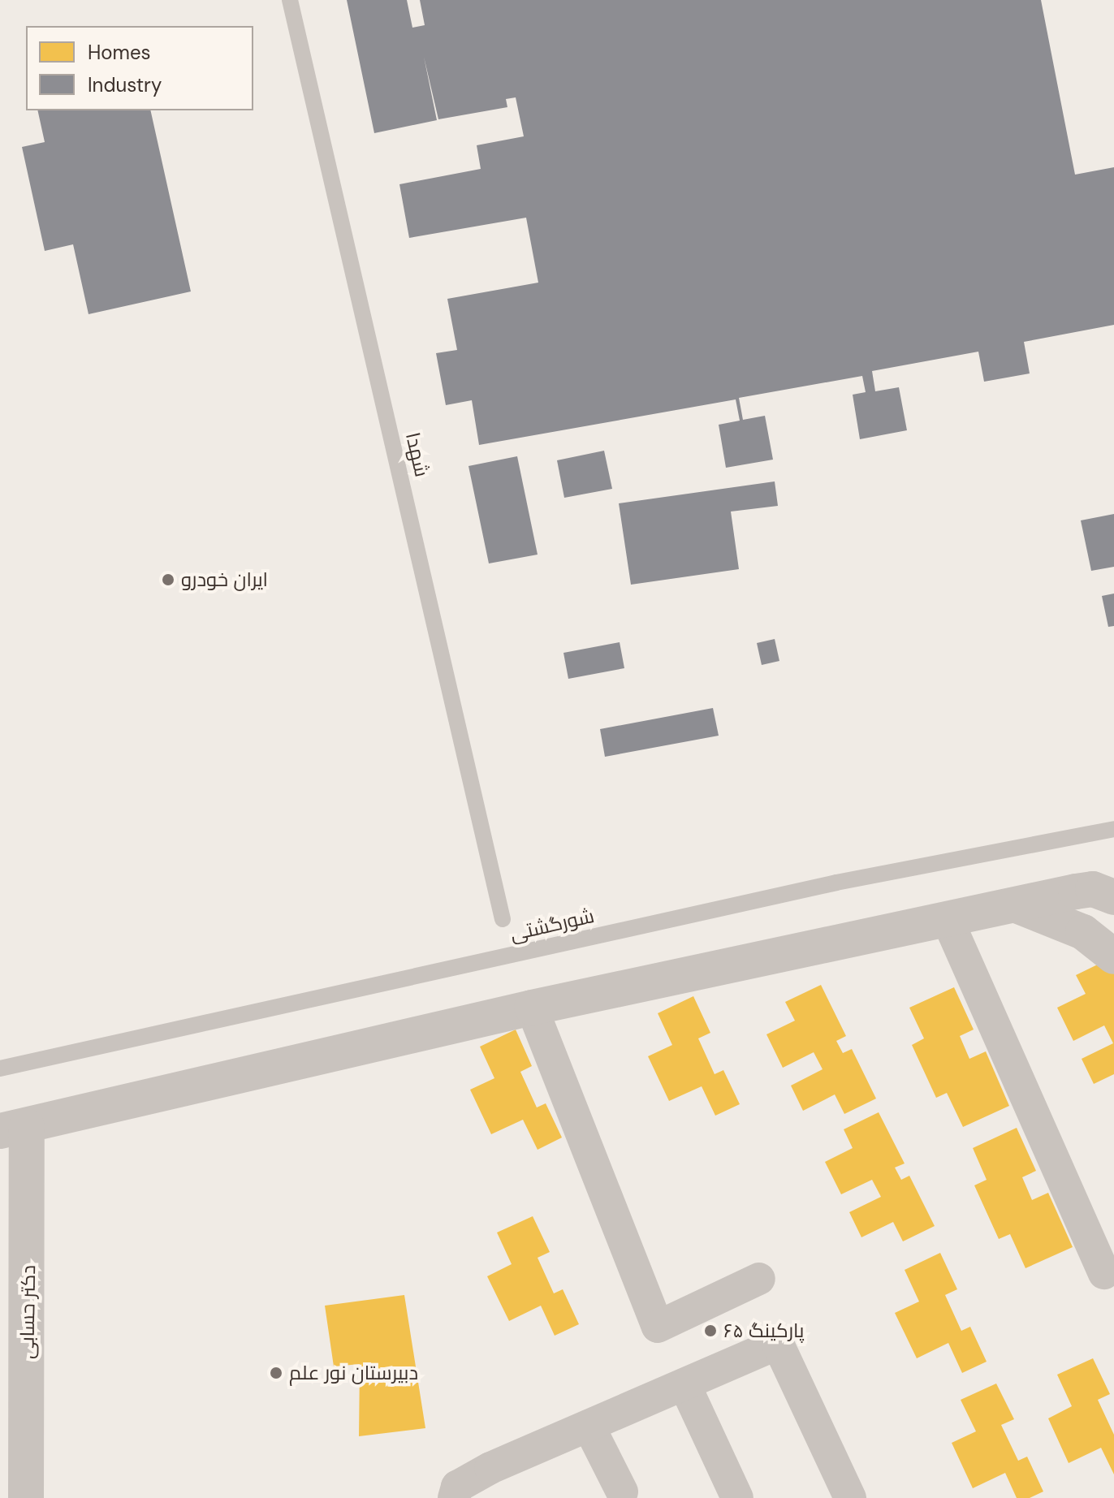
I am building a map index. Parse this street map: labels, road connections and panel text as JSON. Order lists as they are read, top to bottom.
{
  "streets": {
    "street": ["دکتر حسابی"],
    "lane": ["شهدا", "شورگشتی"]
  },
  "places": ["ایران خودرو", "پارکینگ ۶۵", "دبیرستان نور علم"],
  "legend": ["Homes", "Industry"]
}
